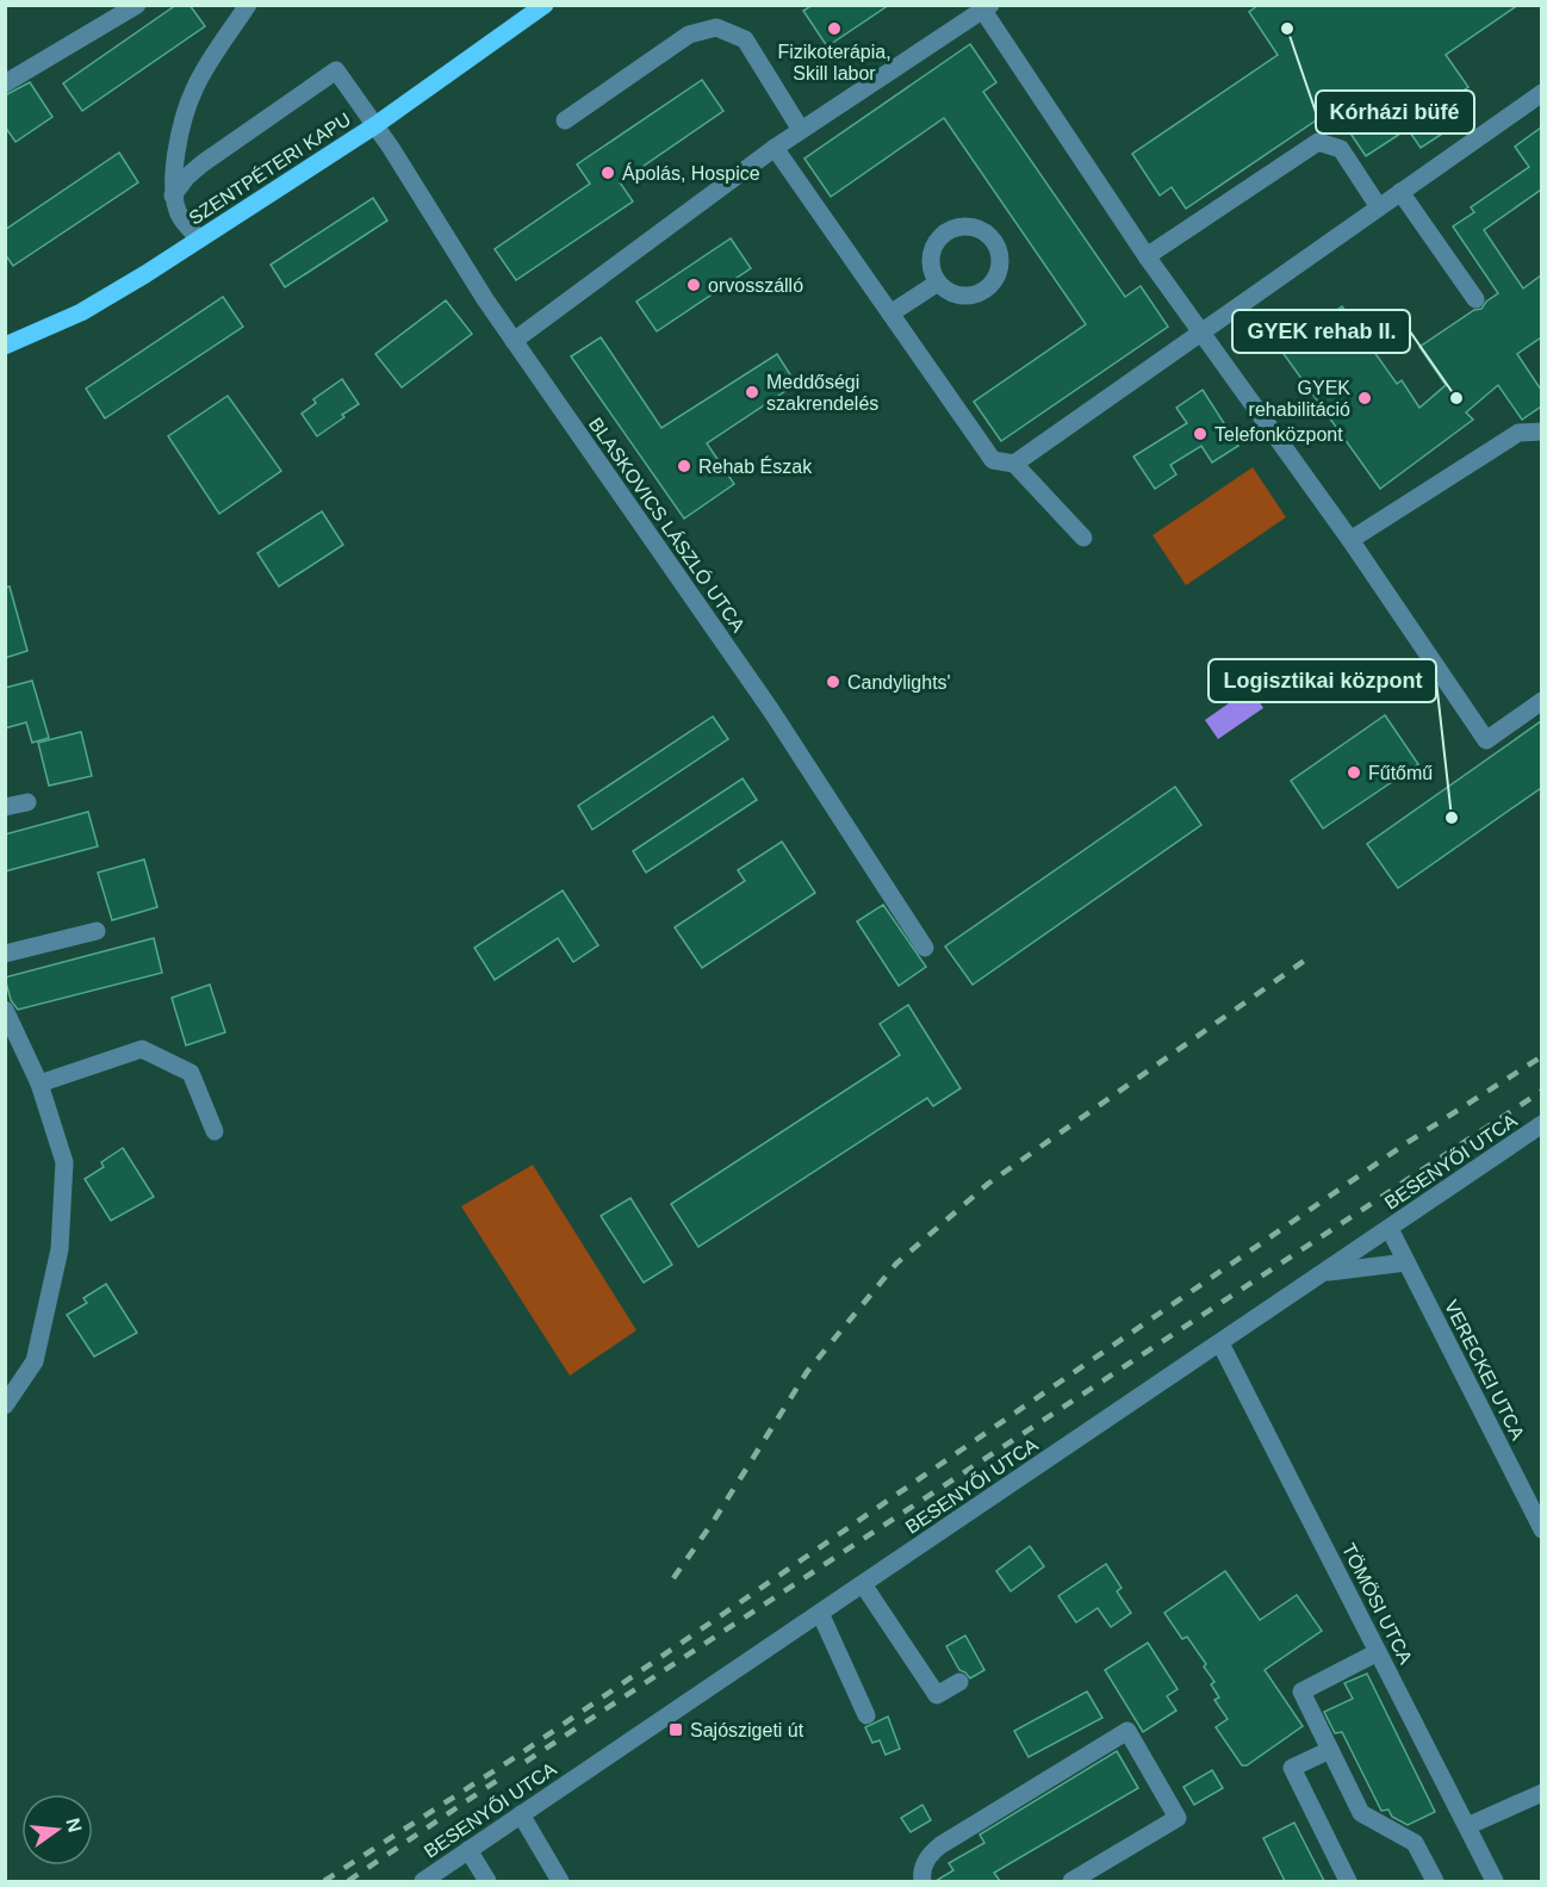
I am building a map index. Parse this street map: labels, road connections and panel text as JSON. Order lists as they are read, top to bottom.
{
  "streets": {
    "main road": ["SZENTPÉTERI KAPU"],
    "street": [
      "BLASKOVICS LÁSZLÓ UTCA",
      "BESENYŐI UTCA",
      "VERECKEI UTCA",
      "TÖMÖSI UTCA"
    ]
  },
  "crossings": [
    ["SZENTPÉTERI KAPU", "BLASKOVICS LÁSZLÓ UTCA"],
    ["BESENYŐI UTCA", "VERECKEI UTCA"],
    ["BESENYŐI UTCA", "TÖMÖSI UTCA"]
  ],
  "places": {
    "other": [
      "Fizikoterápia, Skill labor",
      "Kórházi büfé",
      "Ápolás, Hospice",
      "orvosszálló",
      "Meddőségi szakrendelés",
      "GYEK rehabilitáció",
      "GYEK rehab II.",
      "Telefonközpont",
      "Rehab Észak",
      "Candylights'",
      "Fűtőmű",
      "Logisztikai központ"
    ],
    "transit": ["Sajószigeti út"]
  },
  "north": "right"
}
